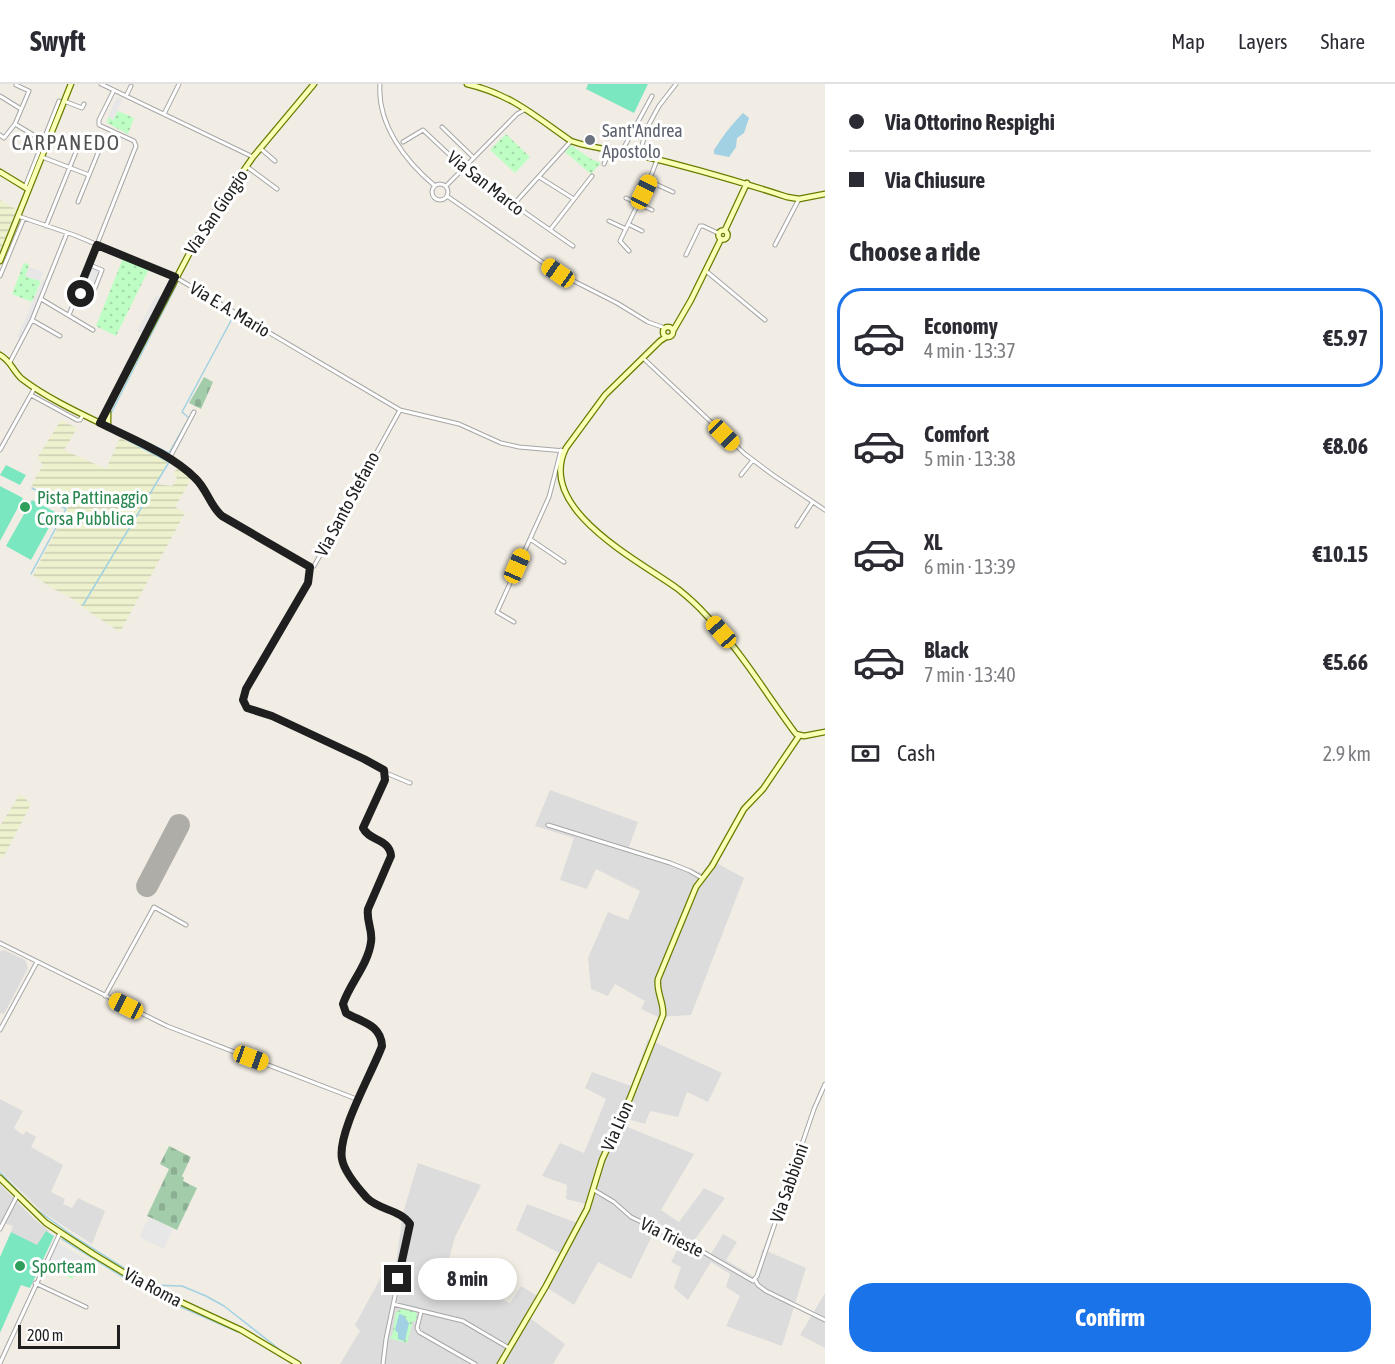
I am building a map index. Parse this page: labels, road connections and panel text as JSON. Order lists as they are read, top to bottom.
{
  "streets": {
    "street": [
      "Via San Marco",
      "Via San Giorgio",
      "Via E. A. Mario",
      "Via Santo Stefano",
      "Via Lion",
      "Via Sabbioni",
      "Via Trieste",
      "Via Roma"
    ]
  },
  "crossings": [
    ["Via San Giorgio", "Via E. A. Mario"],
    ["Via San Giorgio", "Via Santo Stefano"],
    ["Via E. A. Mario", "Via Santo Stefano"],
    ["Via Lion", "Via Trieste"],
    ["Via Sabbioni", "Via Trieste"]
  ],
  "districts": ["CARPANEDO"],
  "places": ["Sant'Andrea Apostolo", "Pista Pattinaggio Corsa Pubblica", "Sporteam"],
  "scale_bar": "200 m",
  "page": {
    "header": "Swyft",
    "nav": ["Map", "Layers", "Share"],
    "banner": ["Via Ottorino Respighi", "Via Chiusure"],
    "heading": "Choose a ride",
    "list": [
      {
        "name": "Economy",
        "note": "4 min · 13:37",
        "value": "€5.97"
      },
      {
        "name": "Comfort",
        "note": "5 min · 13:38",
        "value": "€8.06"
      },
      {
        "name": "XL",
        "note": "6 min · 13:39",
        "value": "€10.15"
      },
      {
        "name": "Black",
        "note": "7 min · 13:40",
        "value": "€5.66"
      }
    ],
    "pay": ["Cash", "2.9 km"],
    "bubble": "8 min",
    "buttons": "Confirm",
    "scale": "200 m"
  }
}
